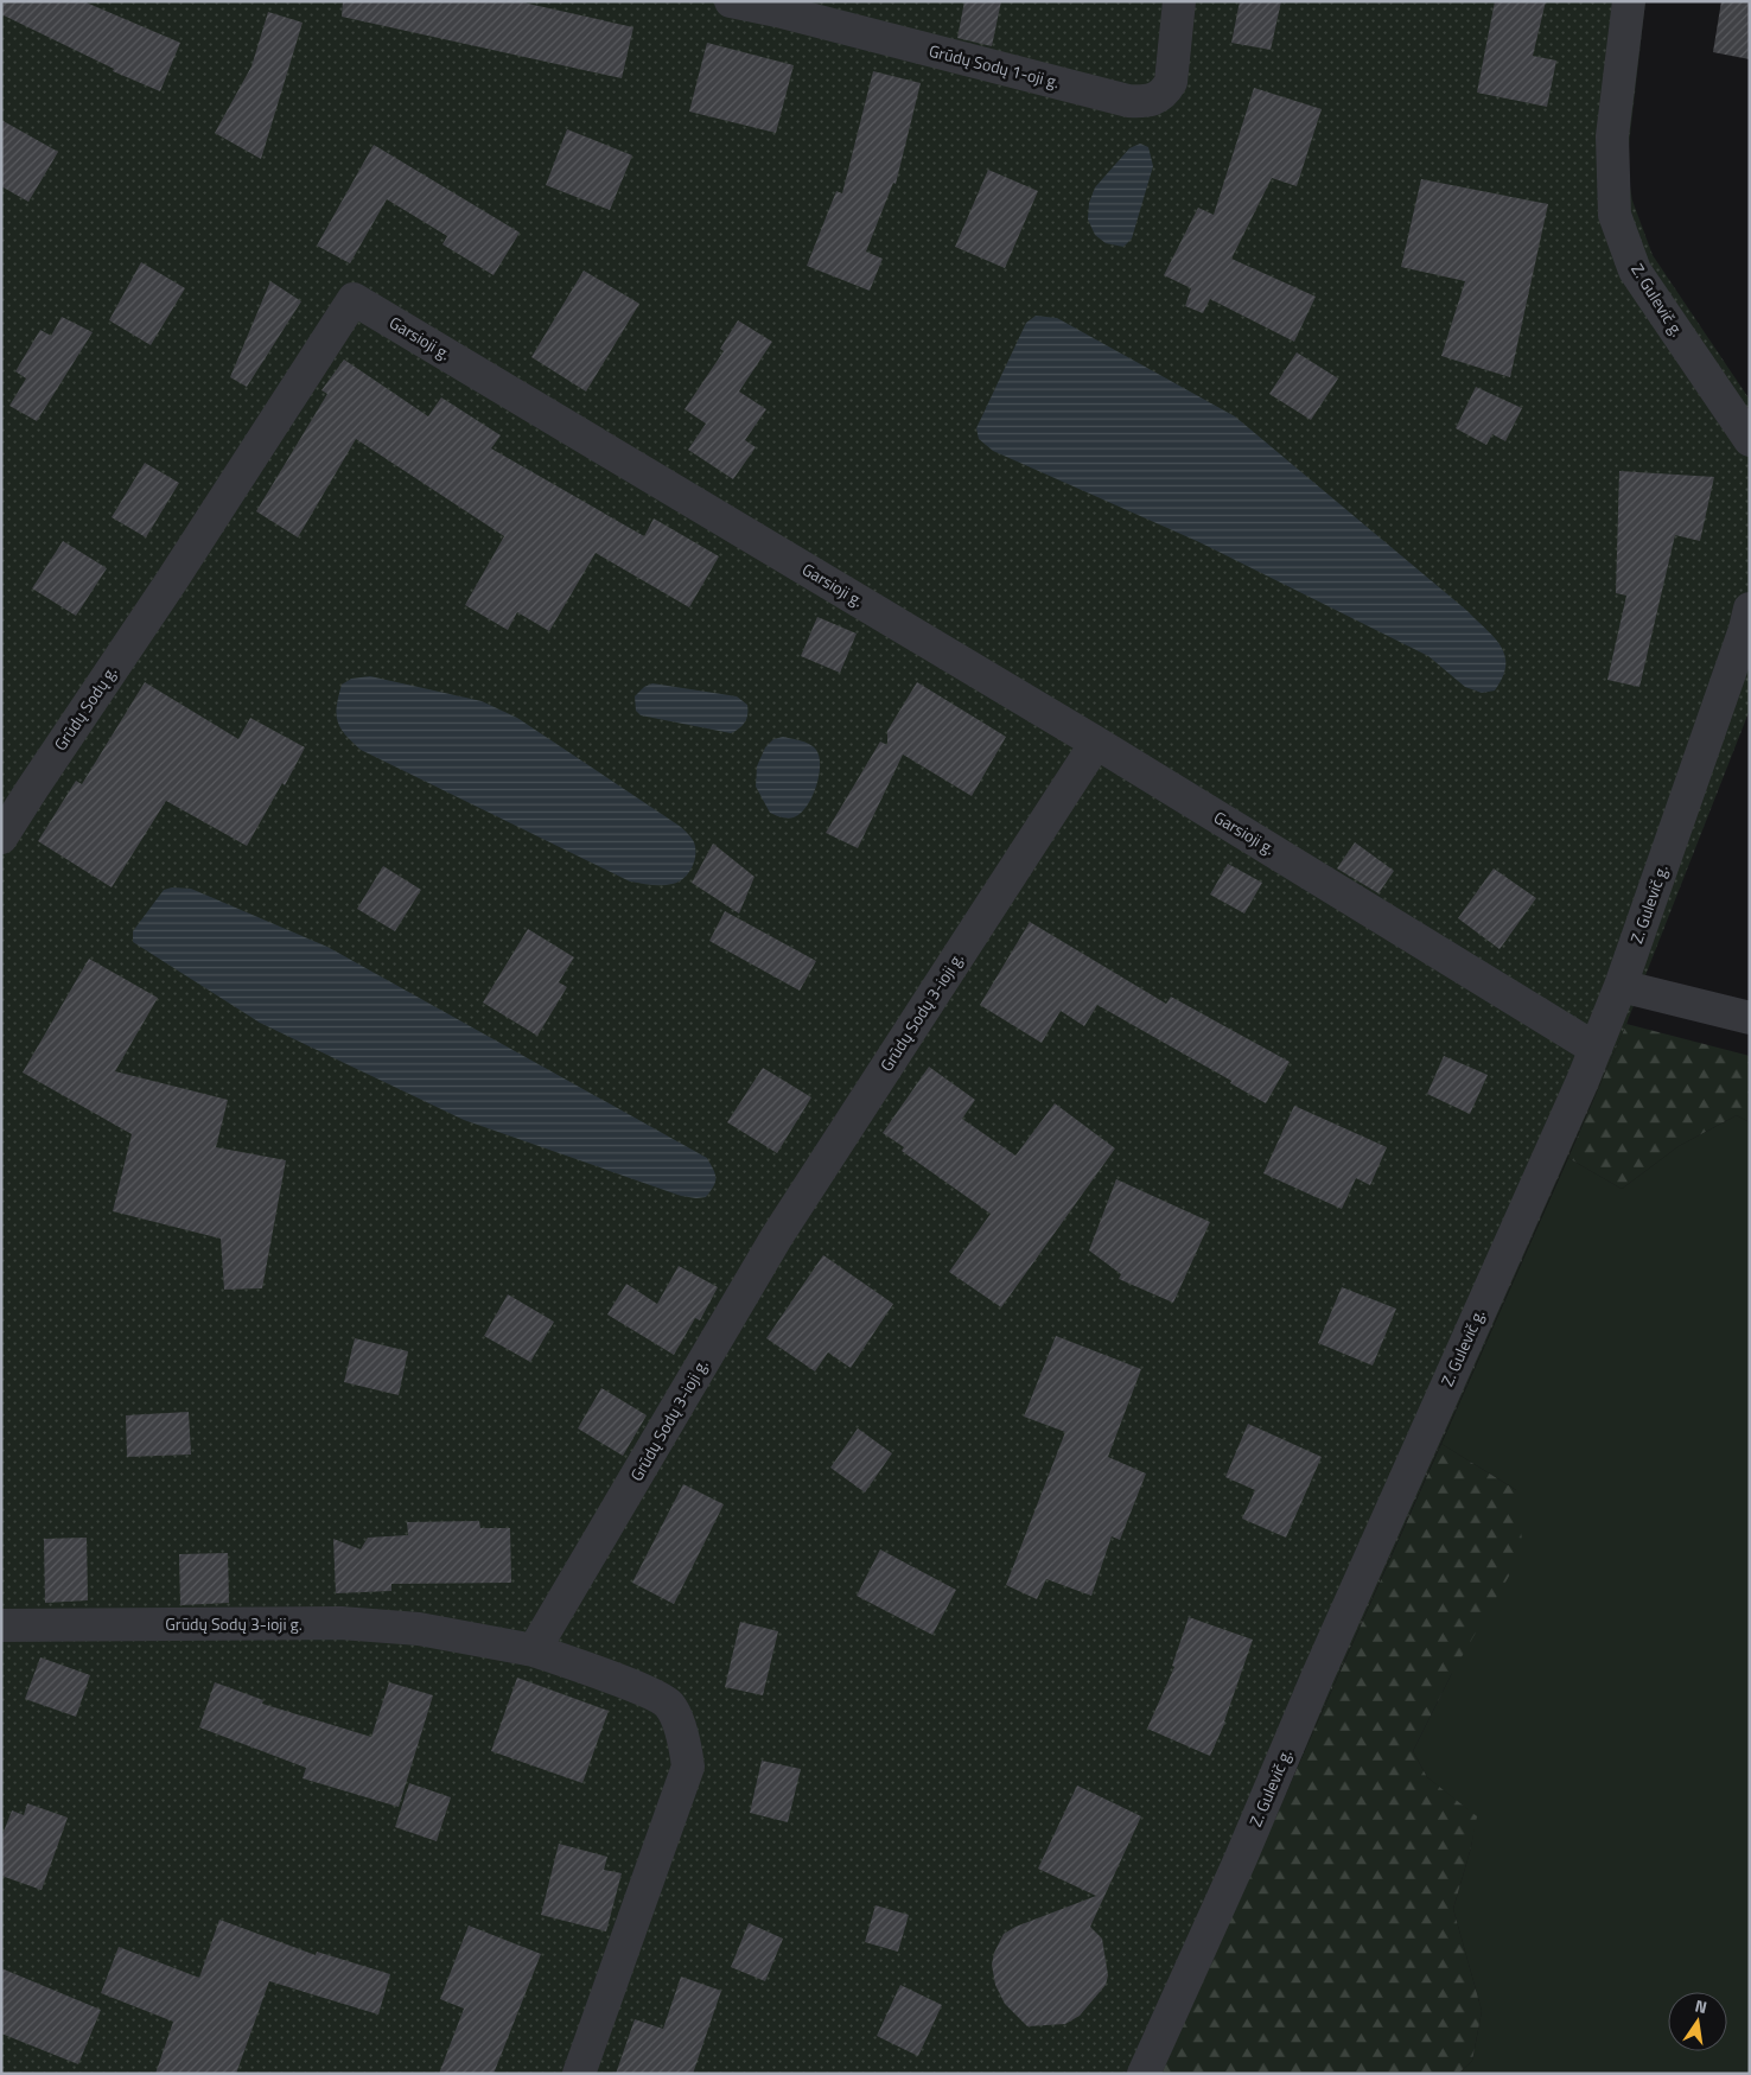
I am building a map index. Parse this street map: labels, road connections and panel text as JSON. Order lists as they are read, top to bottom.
{
  "streets": {
    "street": [
      "Grūdų Sodų 1-oji g.",
      "Z. Gulevič g.",
      "Garsioji g.",
      "Grūdų Sodų g.",
      "Grūdų Sodų 3-ioji g."
    ]
  },
  "crossings": [
    ["Z. Gulevič g.", "Garsioji g."],
    ["Garsioji g.", "Grūdų Sodų g."],
    ["Garsioji g.", "Grūdų Sodų 3-ioji g."]
  ],
  "north": "top"
}
